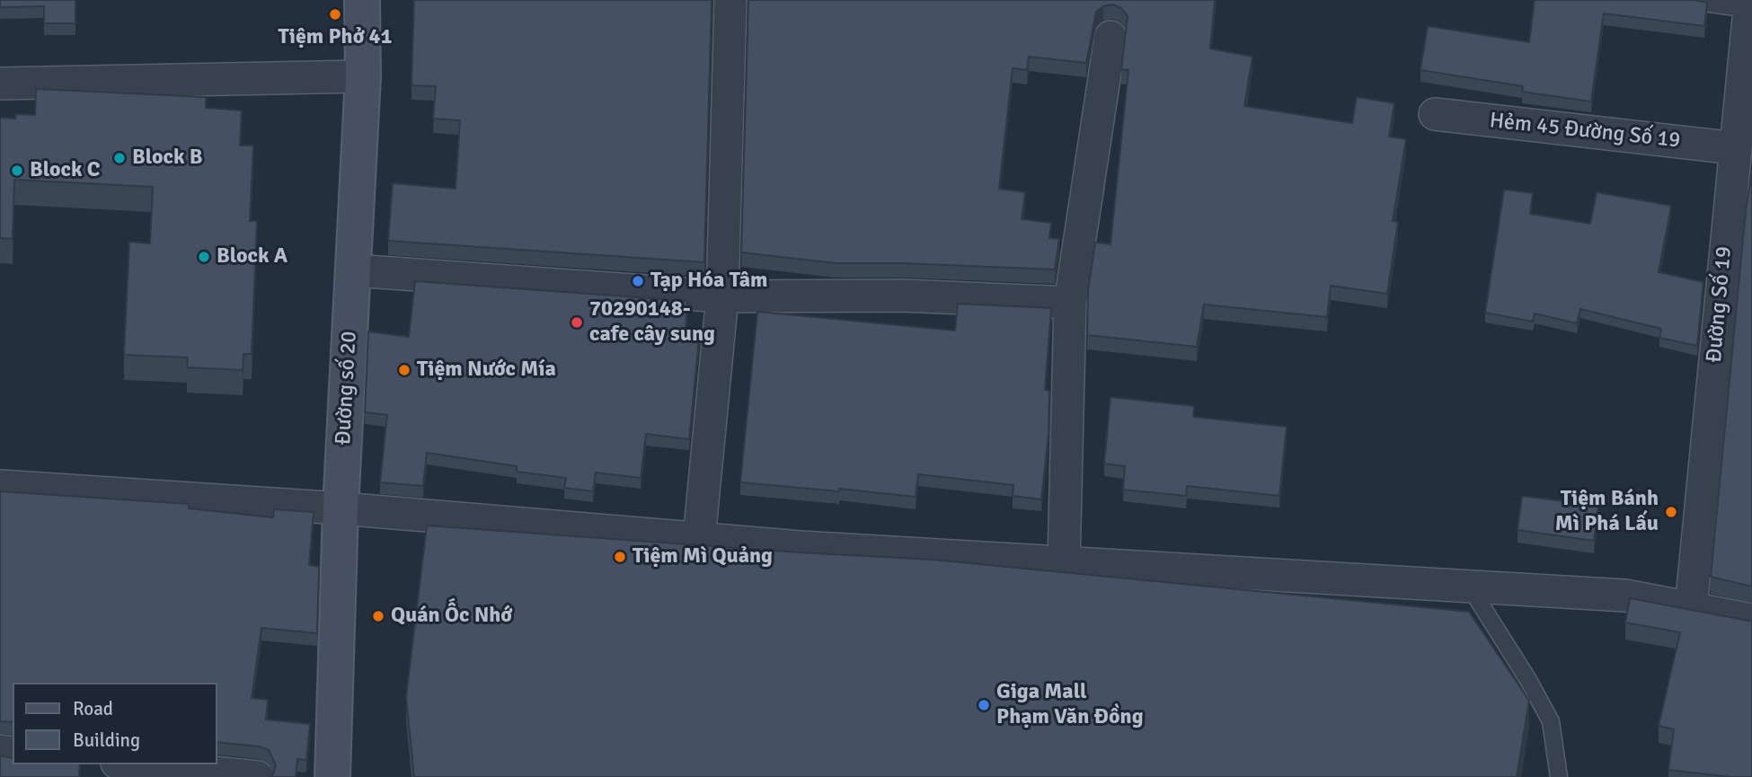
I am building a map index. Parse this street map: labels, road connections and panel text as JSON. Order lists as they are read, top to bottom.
{
  "streets": {
    "street": ["Hẻm 45 Đường Số 19", "Đường Số 19", "Đường số 20"]
  },
  "crossings": [
    ["Hẻm 45 Đường Số 19", "Đường Số 19"]
  ],
  "places": [
    "Tiệm Phở 41",
    "Block B",
    "Block C",
    "Block A",
    "Tạp Hóa Tâm",
    "70290148- cafe cây sung",
    "Tiệm Nước Mía",
    "Tiệm Bánh Mì Phá Lấu",
    "Tiệm Mì Quảng",
    "Quán Ốc Nhớ",
    "Giga Mall Phạm Văn Đồng"
  ],
  "legend": ["Road", "Building"]
}
